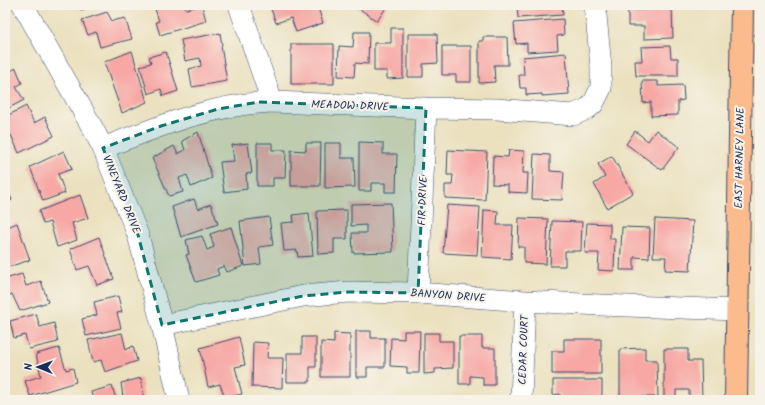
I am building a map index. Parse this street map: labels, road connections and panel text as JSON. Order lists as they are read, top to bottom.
{
  "streets": {
    "main road": ["EAST HARNEY LANE"],
    "street": [
      "MEADOW DRIVE",
      "VINEYARD DRIVE",
      "FIR DRIVE",
      "BANYON DRIVE",
      "CEDAR COURT"
    ]
  },
  "crossings": [
    ["MEADOW DRIVE", "VINEYARD DRIVE"],
    ["MEADOW DRIVE", "FIR DRIVE"],
    ["EAST HARNEY LANE", "BANYON DRIVE"],
    ["VINEYARD DRIVE", "BANYON DRIVE"],
    ["FIR DRIVE", "BANYON DRIVE"],
    ["BANYON DRIVE", "CEDAR COURT"]
  ],
  "north": "left"
}
